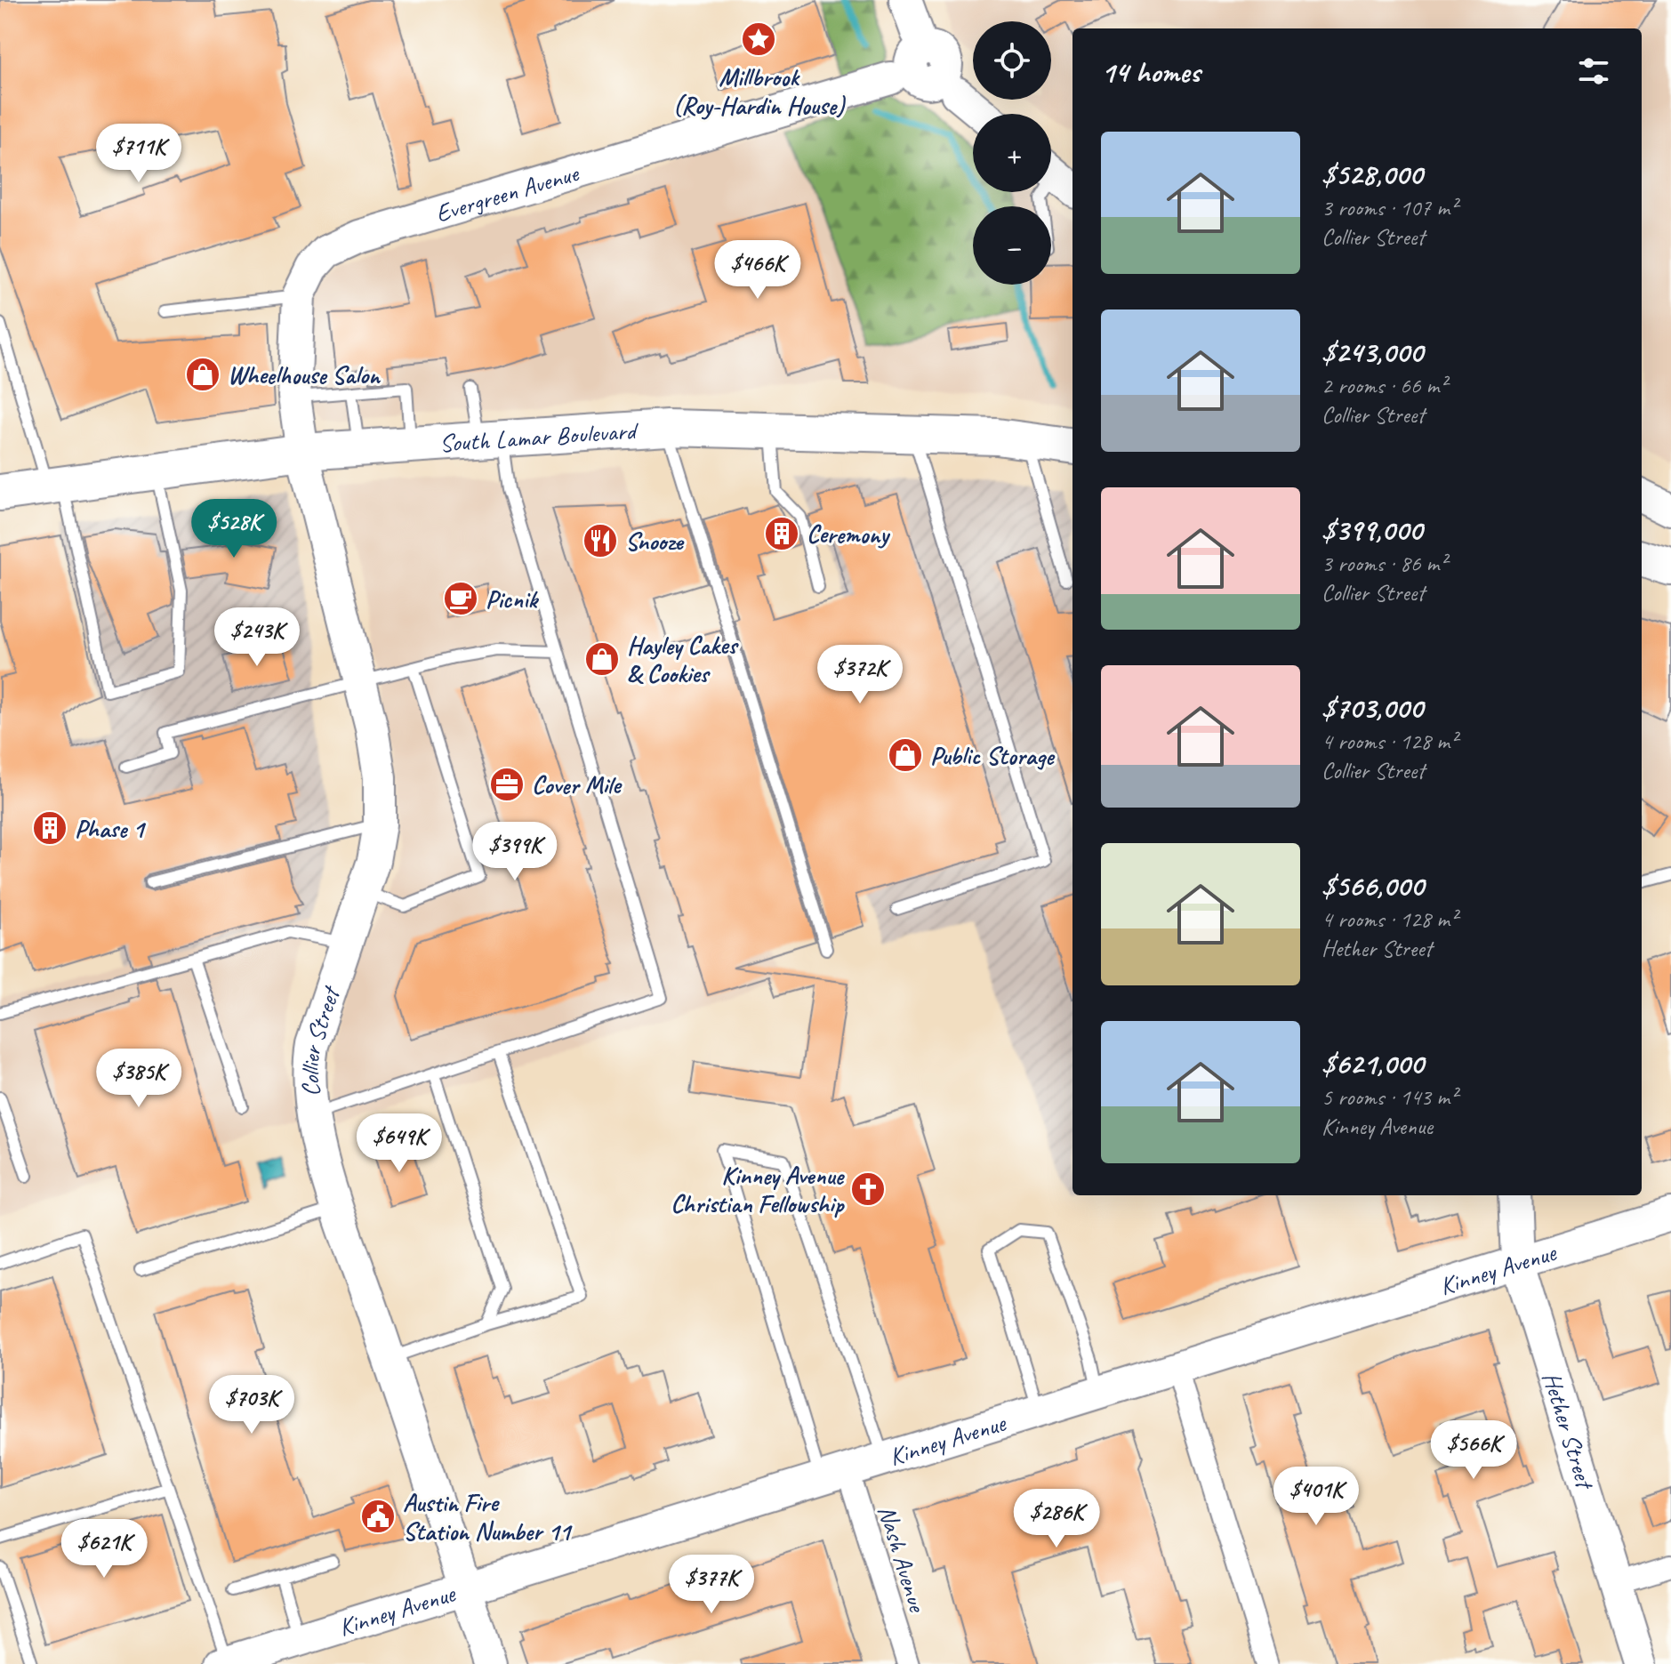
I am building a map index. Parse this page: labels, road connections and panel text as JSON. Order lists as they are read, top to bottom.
{
  "streets": {
    "main road": ["South Lamar Boulevard"],
    "street": [
      "Evergreen Avenue",
      "Collier Street",
      "Kinney Avenue",
      "Hether Street",
      "Nash Avenue"
    ]
  },
  "crossings": [
    ["Evergreen Avenue", "South Lamar Boulevard"],
    ["Evergreen Avenue", "Collier Street"],
    ["South Lamar Boulevard", "Collier Street"],
    ["Collier Street", "Kinney Avenue"],
    ["Kinney Avenue", "Hether Street"],
    ["Kinney Avenue", "Nash Avenue"]
  ],
  "places": {
    "place": ["Millbrook (Roy-Hardin House)"],
    "shop": ["Wheelhouse Salon", "Hayley Cakes & Cookies", "Public Storage"],
    "building": ["Ceremony", "Phase 1"],
    "restaurant": ["Snooze"],
    "cafe": ["Picnik"],
    "office": ["Cover Mile"],
    "church": ["Kinney Avenue Christian Fellowship"],
    "public building": ["Austin Fire Station Number 11"]
  },
  "page": {
    "map_buttons": ["+", "−"],
    "heading": "14 homes",
    "list": [
      {
        "name": "$528,000",
        "note": "3 rooms · 107 m² · Collier Street"
      },
      {
        "name": "$243,000",
        "note": "2 rooms · 66 m² · Collier Street"
      },
      {
        "name": "$399,000",
        "note": "3 rooms · 86 m² · Collier Street"
      },
      {
        "name": "$703,000",
        "note": "4 rooms · 128 m² · Collier Street"
      },
      {
        "name": "$566,000",
        "note": "4 rooms · 128 m² · Hether Street"
      },
      {
        "name": "$621,000",
        "note": "5 rooms · 143 m² · Kinney Avenue"
      }
    ],
    "price": [
      "$711K",
      "$466K",
      "$528K",
      "$243K",
      "$372K",
      "$399K",
      "$385K",
      "$649K",
      "$703K",
      "$566K",
      "$401K",
      "$286K",
      "$621K",
      "$377K"
    ]
  }
}
